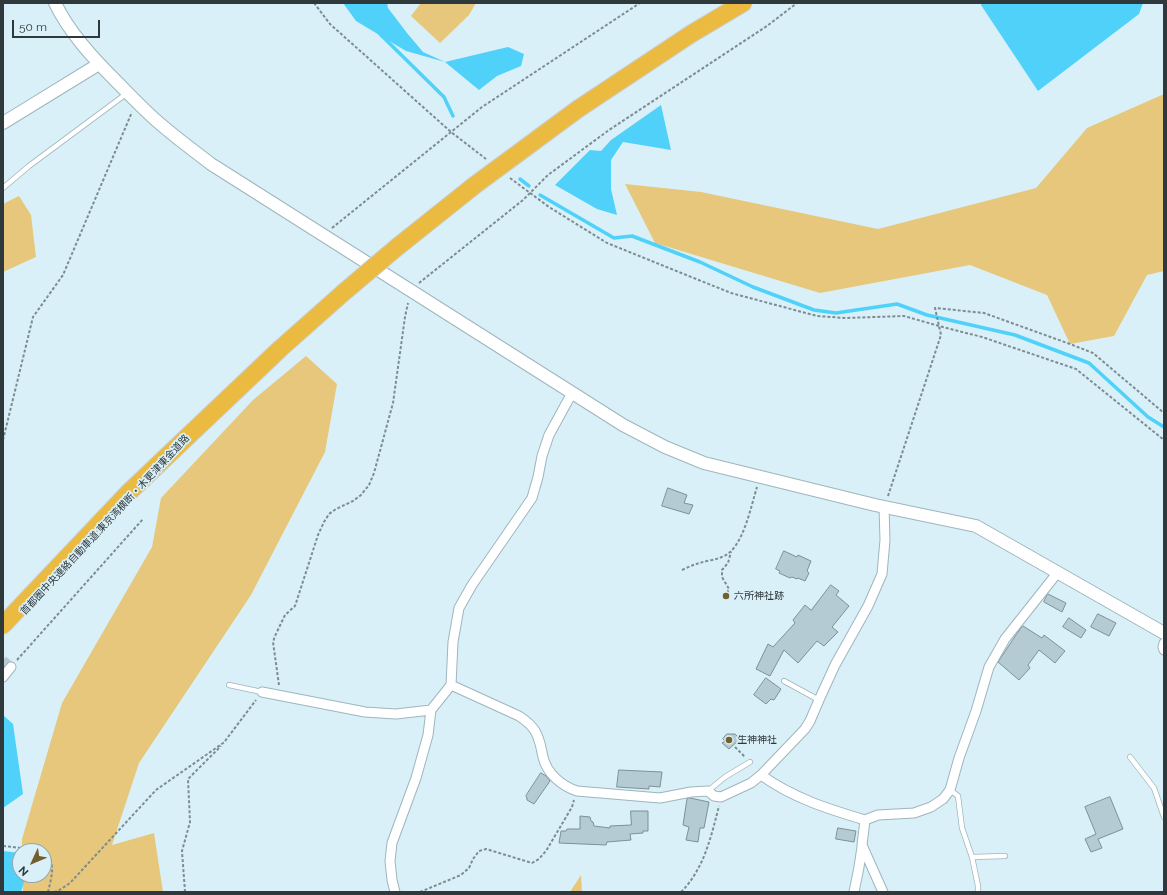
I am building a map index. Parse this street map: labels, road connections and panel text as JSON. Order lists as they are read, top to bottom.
{
  "streets": {
    "highway": ["首都圏中央連絡自動車道;東京湾横断・木更津東金道路"]
  },
  "places": ["六所神社跡", "生神神社"],
  "scale_bar": "50 m",
  "north": "bottom left"
}
